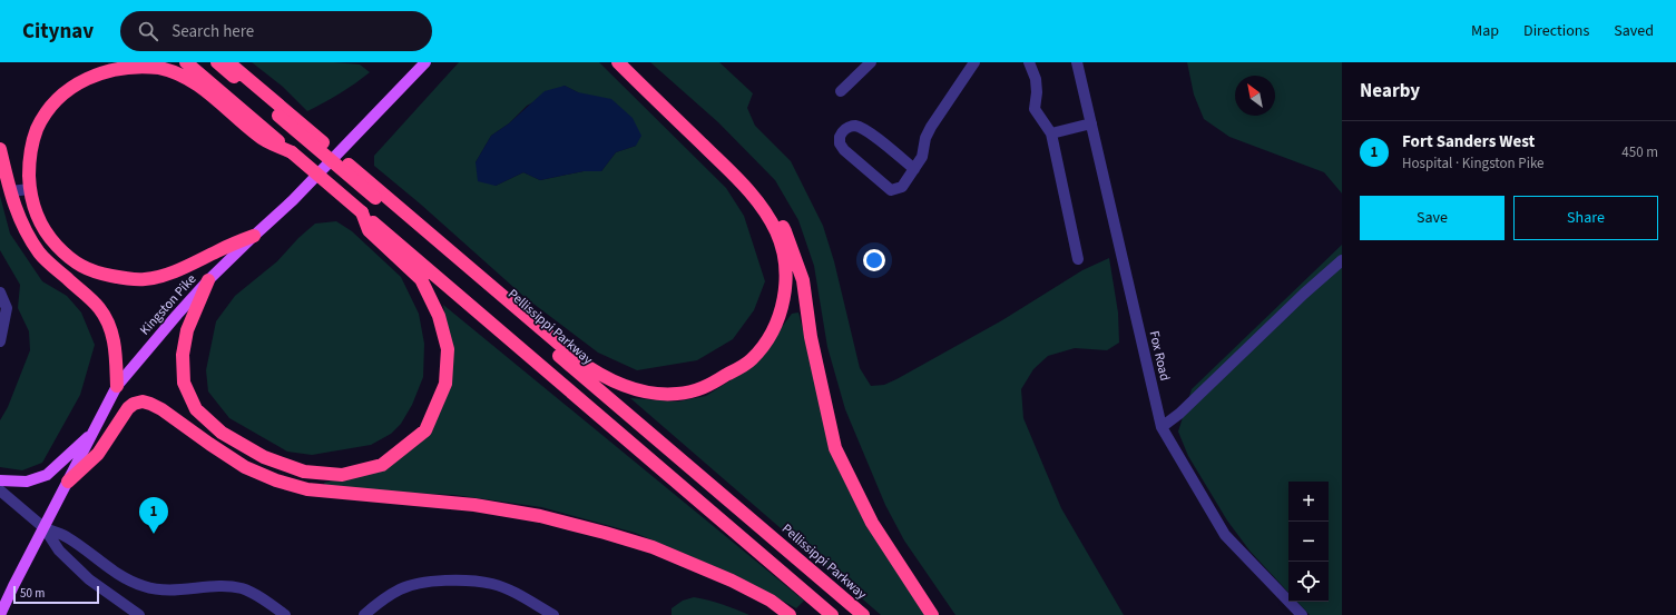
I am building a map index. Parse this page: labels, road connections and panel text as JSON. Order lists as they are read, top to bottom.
{
  "streets": {
    "highway": ["Pellissippi Parkway"],
    "main road": ["Kingston Pike"],
    "street": ["Fox Road"]
  },
  "scale_bar": "50 m",
  "north": "top left",
  "page": {
    "header": "Citynav",
    "search": "Search here",
    "nav": ["Map", "Directions", "Saved"],
    "heading": "Nearby",
    "list": [
      {
        "mark": "1",
        "name": "Fort Sanders West",
        "note": "Hospital · Kingston Pike",
        "value": "450 m"
      }
    ],
    "buttons": ["Save", "Share"],
    "map_buttons": ["+", "−"],
    "pins": "1",
    "scale": "50 m"
  }
}
